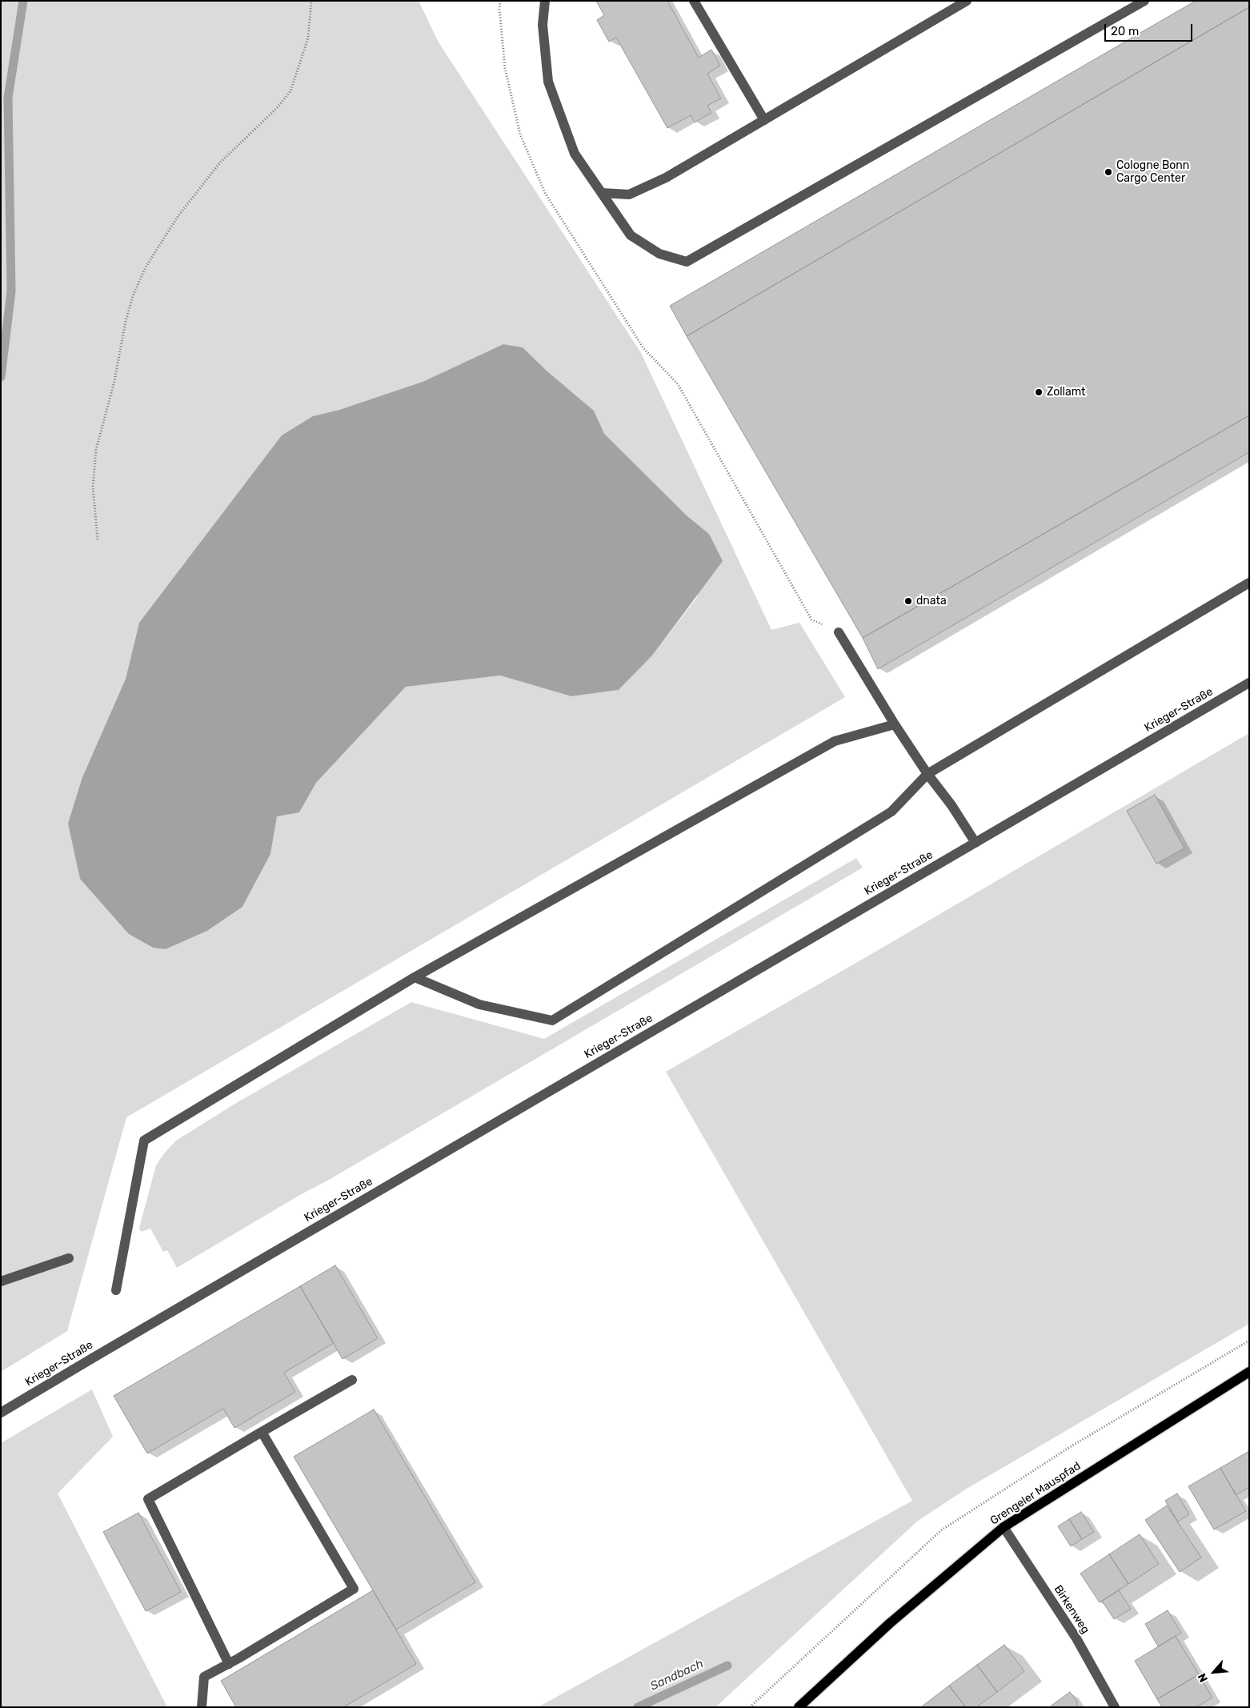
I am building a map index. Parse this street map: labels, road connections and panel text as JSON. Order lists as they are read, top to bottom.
{
  "streets": {
    "main road": ["Grengeler Mauspfad"],
    "street": ["Krieger-Straße", "Birkenweg"]
  },
  "crossings": [
    ["Grengeler Mauspfad", "Birkenweg"]
  ],
  "water": ["Sandbach"],
  "places": ["Cologne Bonn Cargo Center", "Zollamt", "dnata"],
  "scale_bar": "20 m",
  "north": "bottom left"
}
